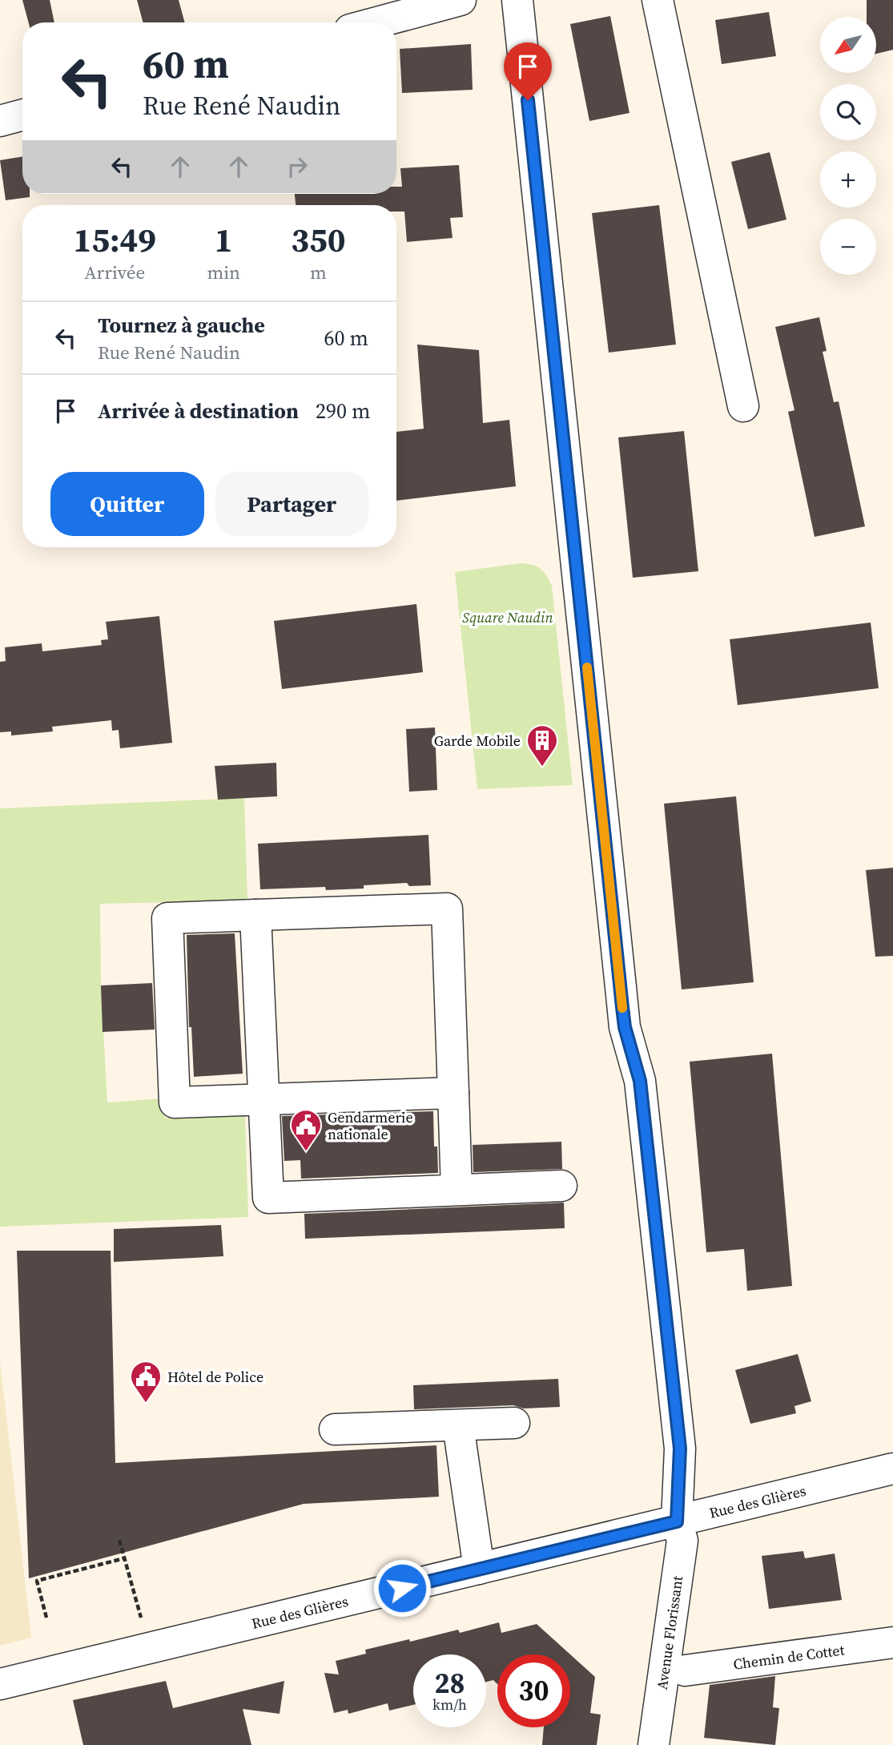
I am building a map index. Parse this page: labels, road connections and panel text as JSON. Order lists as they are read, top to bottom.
{
  "streets": {
    "street": ["Rue des Glières", "Avenue Florissant", "Chemin de Cottet"]
  },
  "crossings": [
    ["Rue des Glières", "Avenue Florissant"]
  ],
  "parks": ["Square Naudin"],
  "places": {
    "building": ["Garde Mobile"],
    "public building": ["Gendarmerie nationale", "Hôtel de Police"]
  },
  "north": "bottom left",
  "page": {
    "map_buttons": ["+", "−"],
    "turn": ["60 m", "Rue René Naudin"],
    "eta": [
      "15:49",
      "Arrivée",
      "1",
      "min",
      "350",
      "m"
    ],
    "list": [
      {
        "name": "Tournez à gauche",
        "note": "Rue René Naudin",
        "value": "60 m"
      },
      {
        "name": "Arrivée à destination",
        "value": "290 m"
      }
    ],
    "buttons": ["Quitter", "Partager"],
    "speed": "28 km/h",
    "limit": "30"
  }
}
